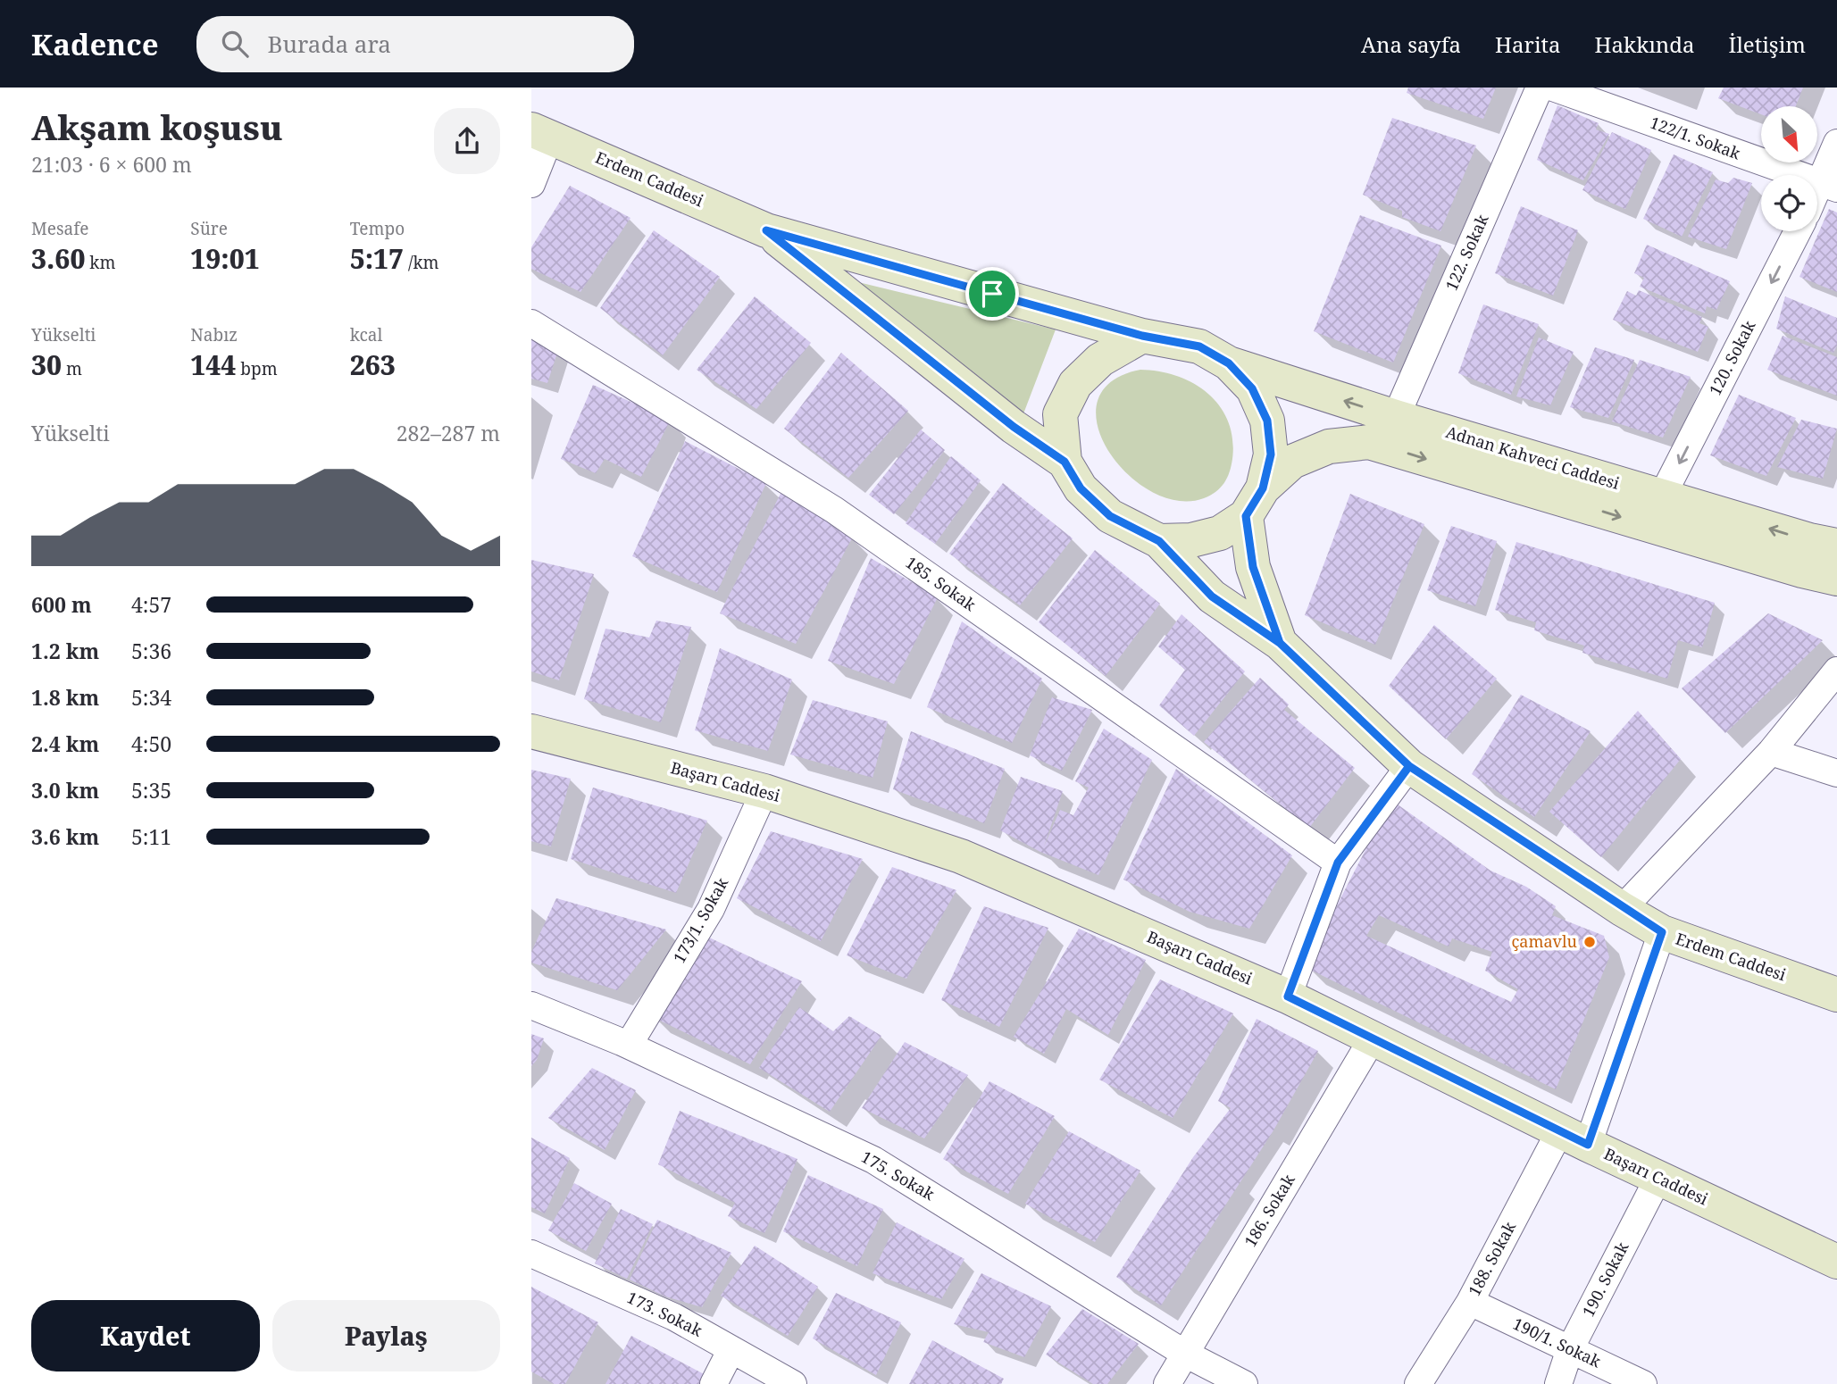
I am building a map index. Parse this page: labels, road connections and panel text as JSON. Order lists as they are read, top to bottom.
{
  "streets": {
    "main road": ["Erdem Caddesi", "Adnan Kahveci Caddesi", "Başarı Caddesi"],
    "street": [
      "122/1. Sokak",
      "122. Sokak",
      "120. Sokak",
      "185. Sokak",
      "173/1. Sokak",
      "175. Sokak",
      "186. Sokak",
      "188. Sokak",
      "190. Sokak",
      "173. Sokak",
      "190/1. Sokak"
    ]
  },
  "crossings": [
    ["Erdem Caddesi", "Adnan Kahveci Caddesi"],
    ["Erdem Caddesi", "188. Sokak"],
    ["122. Sokak", "Adnan Kahveci Caddesi"],
    ["120. Sokak", "Adnan Kahveci Caddesi"],
    ["Başarı Caddesi", "173/1. Sokak"],
    ["Başarı Caddesi", "186. Sokak"],
    ["Başarı Caddesi", "188. Sokak"],
    ["Başarı Caddesi", "190. Sokak"],
    ["173/1. Sokak", "175. Sokak"],
    ["175. Sokak", "186. Sokak"],
    ["188. Sokak", "190/1. Sokak"],
    ["190. Sokak", "190/1. Sokak"]
  ],
  "one_way": ["120. Sokak"],
  "places": ["çamavlu"],
  "north": "bottom right",
  "page": {
    "header": "Kadence",
    "search": "Burada ara",
    "nav": [
      "Ana sayfa",
      "Harita",
      "Hakkında",
      "İletişim"
    ],
    "heading": ["Akşam koşusu", "21:03 · 6 × 600 m"],
    "stats": [
      ["Mesafe", "3.60 km"],
      ["Süre", "19:01"],
      ["Tempo", "5:17 /km"],
      ["Yükselti", "30 m"],
      ["Nabız", "144 bpm"],
      ["kcal", "263"]
    ],
    "chart": ["Yükselti", "282–287 m"],
    "list": [
      {
        "name": "600 m",
        "note": "4:57"
      },
      {
        "name": "1.2 km",
        "note": "5:36"
      },
      {
        "name": "1.8 km",
        "note": "5:34"
      },
      {
        "name": "2.4 km",
        "note": "4:50"
      },
      {
        "name": "3.0 km",
        "note": "5:35"
      },
      {
        "name": "3.6 km",
        "note": "5:11"
      }
    ],
    "buttons": ["Kaydet", "Paylaş"]
  }
}
